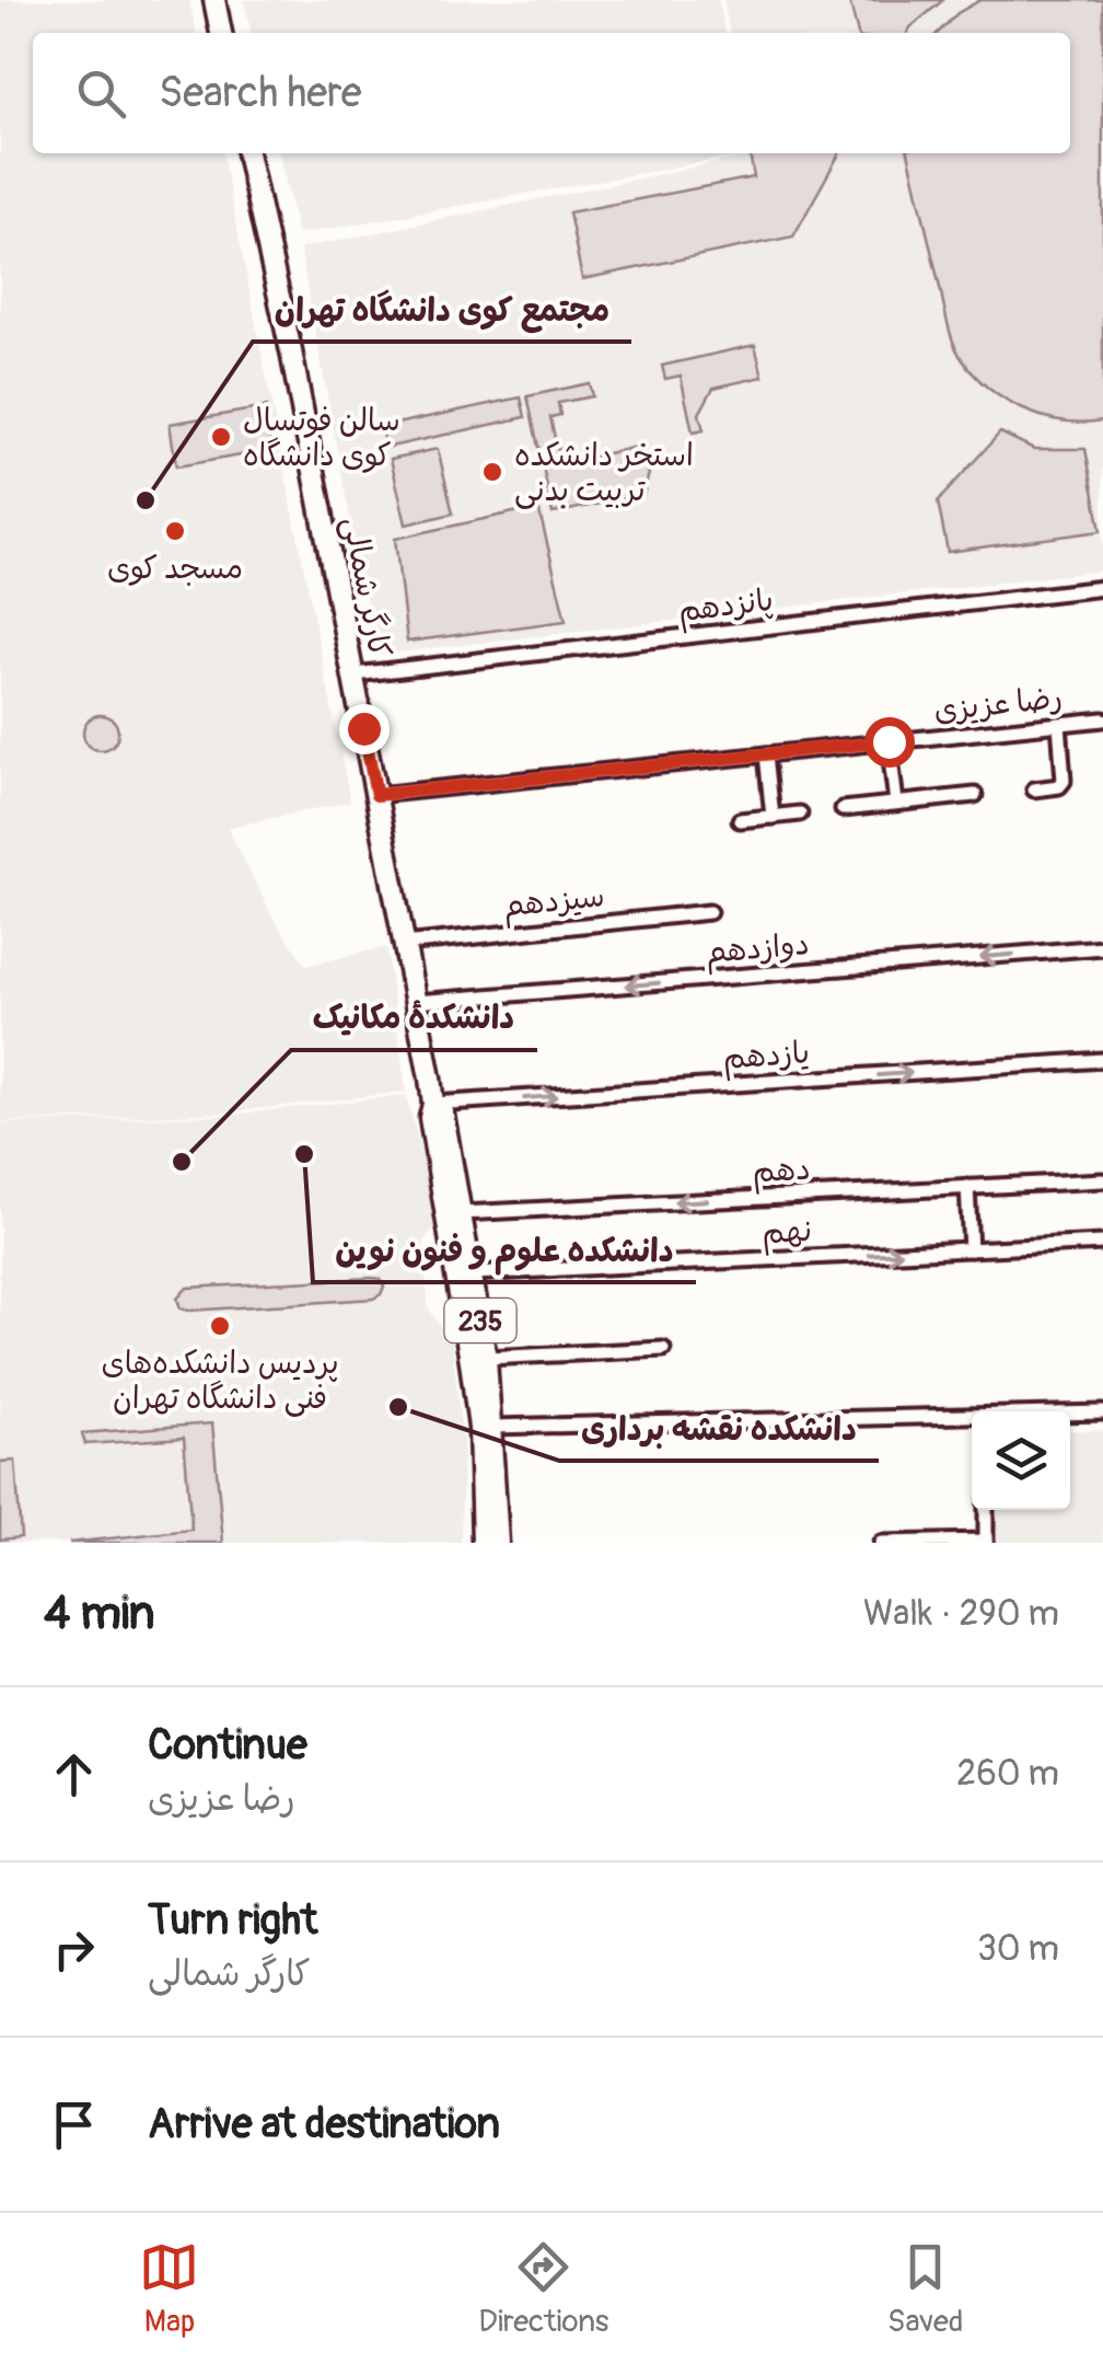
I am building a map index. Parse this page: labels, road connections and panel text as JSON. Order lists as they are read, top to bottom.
{
  "streets": {
    "main road": ["کارگر شمالی", "235"],
    "street": [
      "پانزدهم",
      "رضا عزیزی",
      "سیزدهم",
      "دوازدهم",
      "یازدهم",
      "دهم",
      "نهم"
    ]
  },
  "crossings": [
    ["کارگر شمالی", "پانزدهم"],
    ["کارگر شمالی", "رضا عزیزی"],
    ["کارگر شمالی", "سیزدهم"],
    ["کارگر شمالی", "دوازدهم"],
    ["کارگر شمالی", "یازدهم"],
    ["کارگر شمالی", "دهم"],
    ["کارگر شمالی", "نهم"]
  ],
  "one_way": ["دوازدهم", "یازدهم", "دهم"],
  "places": [
    "سالن فوتسال کوی دانشگاه",
    "استخر دانشکده تربیت بدنی",
    "مجتمع کوی دانشگاه تهران",
    "مسجد کوی",
    "دانشکده علوم و فنون نوین",
    "دانشکدهٔ مکانیک",
    "پردیس دانشکده‌های فنی دانشگاه تهران",
    "دانشکده نقشه برداری"
  ],
  "page": {
    "search": "Search here",
    "heading": ["4 min", "Walk · 290 m"],
    "list": [
      ["Continue", "رضا عزیزی", "260 m"],
      ["Turn right", "کارگر شمالی", "30 m"],
      "Arrive at destination"
    ],
    "nav": ["Map", "Directions", "Saved"]
  }
}
